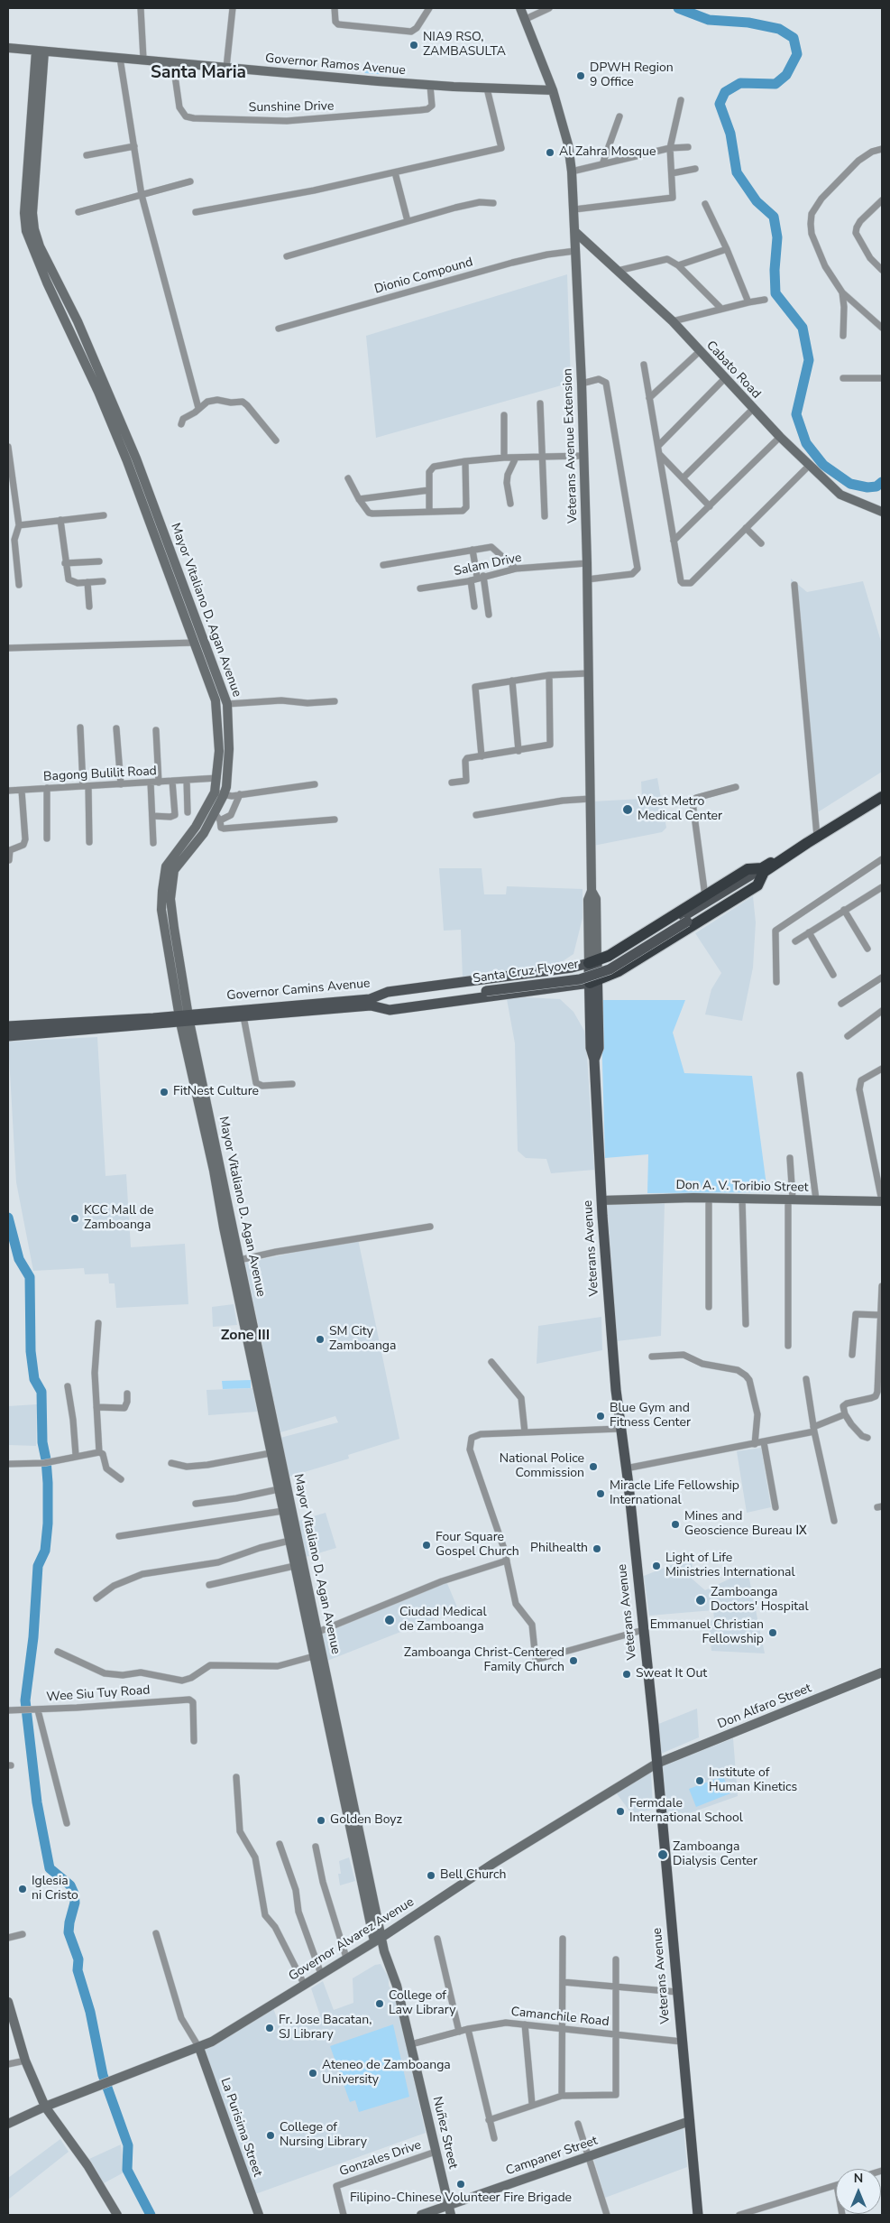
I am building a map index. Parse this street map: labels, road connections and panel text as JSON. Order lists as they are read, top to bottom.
{
  "streets": {
    "main road": [
      "Governor Ramos Avenue",
      "Cabato Road",
      "Veterans Avenue Extension",
      "Mayor Vitaliano D. Agan Avenue",
      "Santa Cruz Flyover",
      "Governor Camins Avenue",
      "Don A. V. Toribio Street",
      "Veterans Avenue",
      "Don Alfaro Street",
      "Governor Alvarez Avenue",
      "La Purisima Street",
      "Nuñez Street",
      "Campaner Street"
    ],
    "street": [
      "Sunshine Drive",
      "Dionio Compound",
      "Salam Drive",
      "Bagong Bulilit Road",
      "Wee Siu Tuy Road",
      "Camanchile Road",
      "Gonzales Drive"
    ]
  },
  "crossings": [
    ["Governor Ramos Avenue", "Sunshine Drive"],
    ["Governor Ramos Avenue", "Veterans Avenue Extension"],
    ["Governor Ramos Avenue", "Mayor Vitaliano D. Agan Avenue"],
    ["Dionio Compound", "Veterans Avenue Extension"],
    ["Cabato Road", "Veterans Avenue Extension"],
    ["Veterans Avenue Extension", "Salam Drive"],
    ["Veterans Avenue Extension", "Governor Camins Avenue"],
    ["Veterans Avenue Extension", "Veterans Avenue"],
    ["Mayor Vitaliano D. Agan Avenue", "Bagong Bulilit Road"],
    ["Mayor Vitaliano D. Agan Avenue", "Governor Camins Avenue"],
    ["Mayor Vitaliano D. Agan Avenue", "Governor Alvarez Avenue"],
    ["Mayor Vitaliano D. Agan Avenue", "Nuñez Street"],
    ["Santa Cruz Flyover", "Governor Camins Avenue"],
    ["Governor Camins Avenue", "Veterans Avenue"],
    ["Don A. V. Toribio Street", "Veterans Avenue"],
    ["Veterans Avenue", "Don Alfaro Street"],
    ["Veterans Avenue", "Governor Alvarez Avenue"],
    ["Veterans Avenue", "Camanchile Road"],
    ["Veterans Avenue", "Campaner Street"],
    ["Don Alfaro Street", "Governor Alvarez Avenue"],
    ["Governor Alvarez Avenue", "La Purisima Street"],
    ["Camanchile Road", "Nuñez Street"],
    ["Nuñez Street", "Campaner Street"],
    ["Nuñez Street", "Gonzales Drive"]
  ],
  "districts": ["Santa Maria", "Zone III"],
  "places": [
    "NIA9 RSO, ZAMBASULTA",
    "DPWH Region 9 Office",
    "Al Zahra Mosque",
    "West Metro Medical Center",
    "FitNest Culture",
    "KCC Mall de Zamboanga",
    "SM City Zamboanga",
    "Blue Gym and Fitness Center",
    "National Police Commission",
    "Miracle Life Fellowship International",
    "Mines and Geoscience Bureau Ⅸ",
    "Four Square Gospel Church",
    "Philhealth",
    "Light of Life Ministries International",
    "Zamboanga Doctors' Hospital",
    "Ciudad Medical de Zamboanga",
    "Emmanuel Christian Fellowship",
    "Zamboanga Christ-Centered Family Church",
    "Sweat It Out",
    "Institute of Human Kinetics",
    "Fermdale International School",
    "Golden Boyz",
    "Zamboanga Dialysis Center",
    "Bell Church",
    "Iglesia ni Cristo",
    "College of Law Library",
    "Fr. Jose Bacatan, SJ Library",
    "Ateneo de Zamboanga University",
    "College of Nursing Library",
    "Filipino-Chinese Volunteer Fire Brigade"
  ],
  "north": "top"
}
